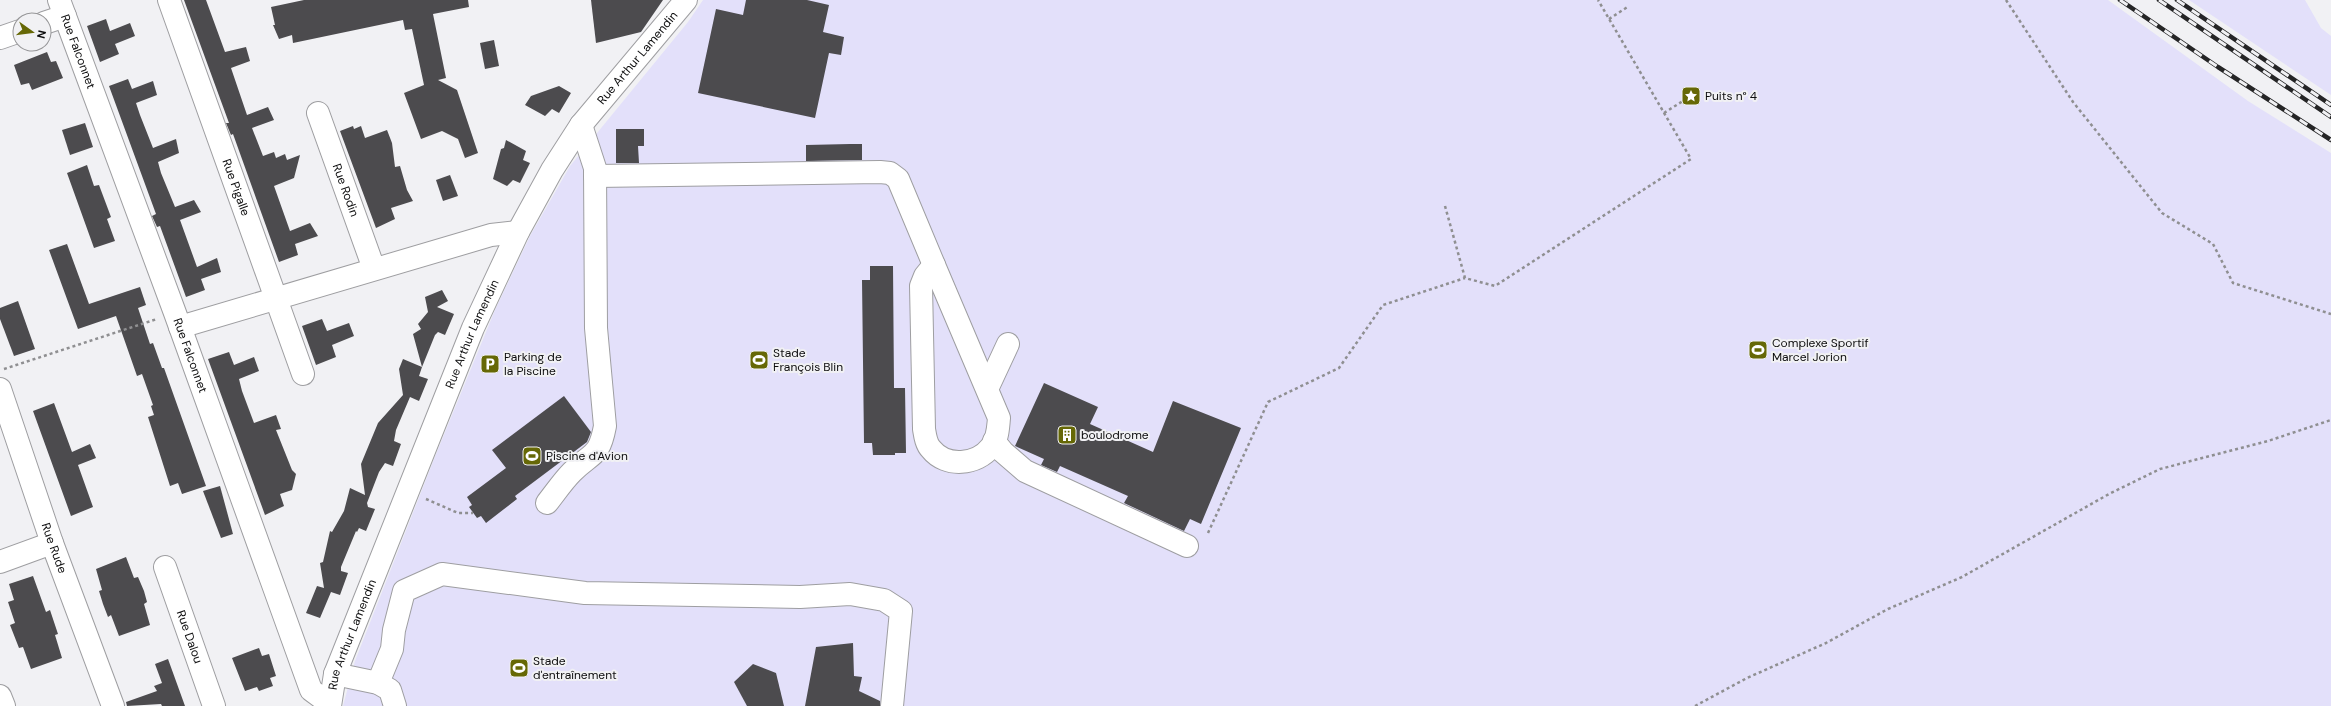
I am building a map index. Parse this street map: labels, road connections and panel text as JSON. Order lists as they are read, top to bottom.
{
  "streets": {
    "street": [
      "Rue Falconnet",
      "Rue Arthur Lamendin",
      "Rue Pigalle",
      "Rue Rodin",
      "Rue Rude",
      "Rue Dalou"
    ]
  },
  "crossings": [
    ["Rue Falconnet", "Rue Arthur Lamendin"]
  ],
  "places": {
    "place": ["Puits n° 4"],
    "sports": [
      "Complexe Sportif Marcel Jorion",
      "Stade François Blin",
      "Piscine d'Avion",
      "Stade d'entraînement"
    ],
    "parking": ["Parking de la Piscine"],
    "building": ["boulodrome"]
  },
  "north": "right"
}
